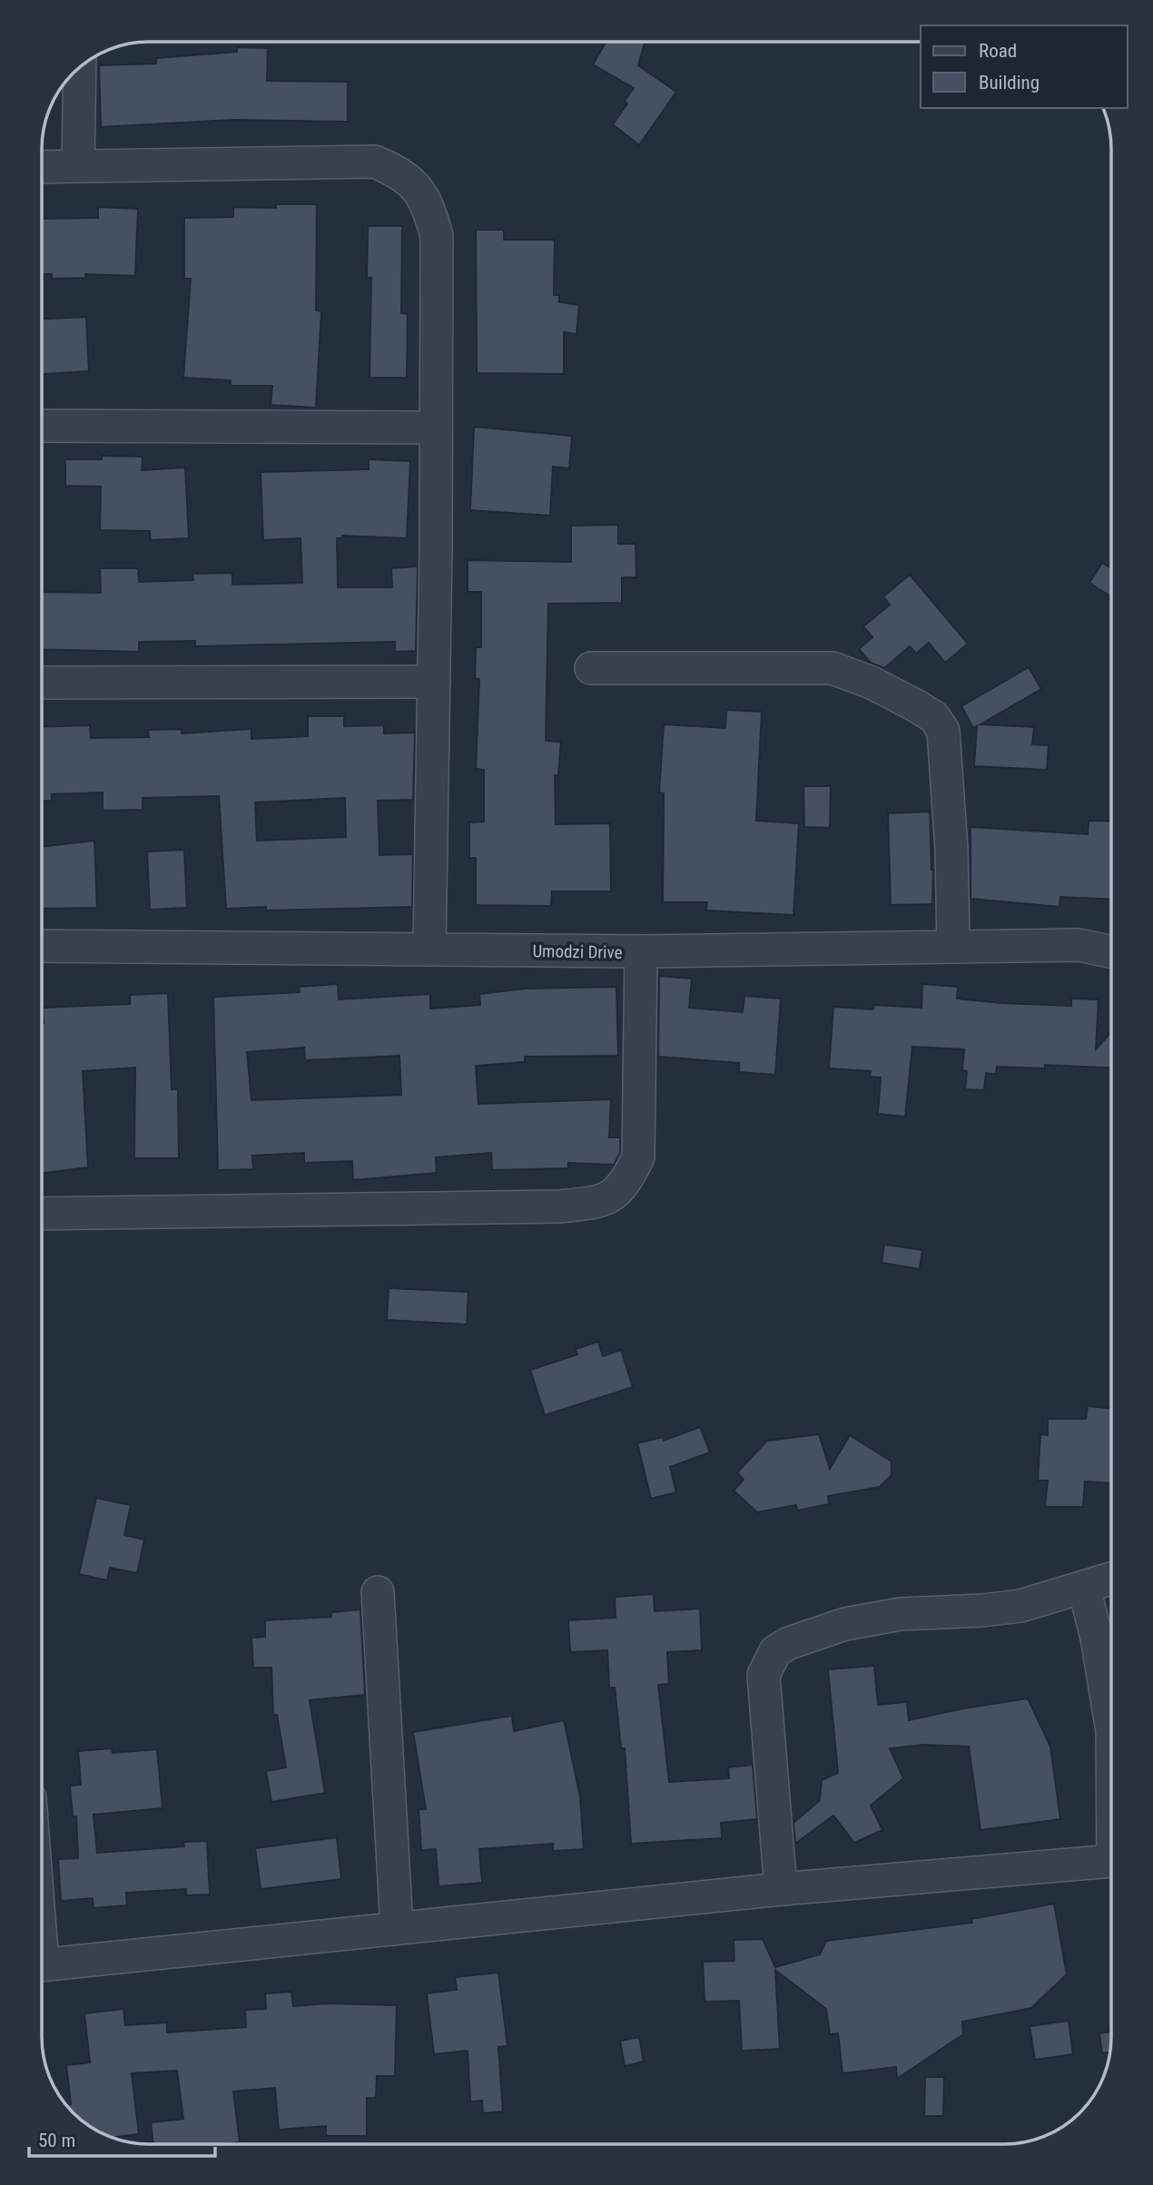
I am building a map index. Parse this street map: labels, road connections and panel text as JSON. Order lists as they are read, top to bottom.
{
  "streets": {
    "street": ["Umodzi Drive"]
  },
  "legend": ["Road", "Building"],
  "scale_bar": "50 m"
}
